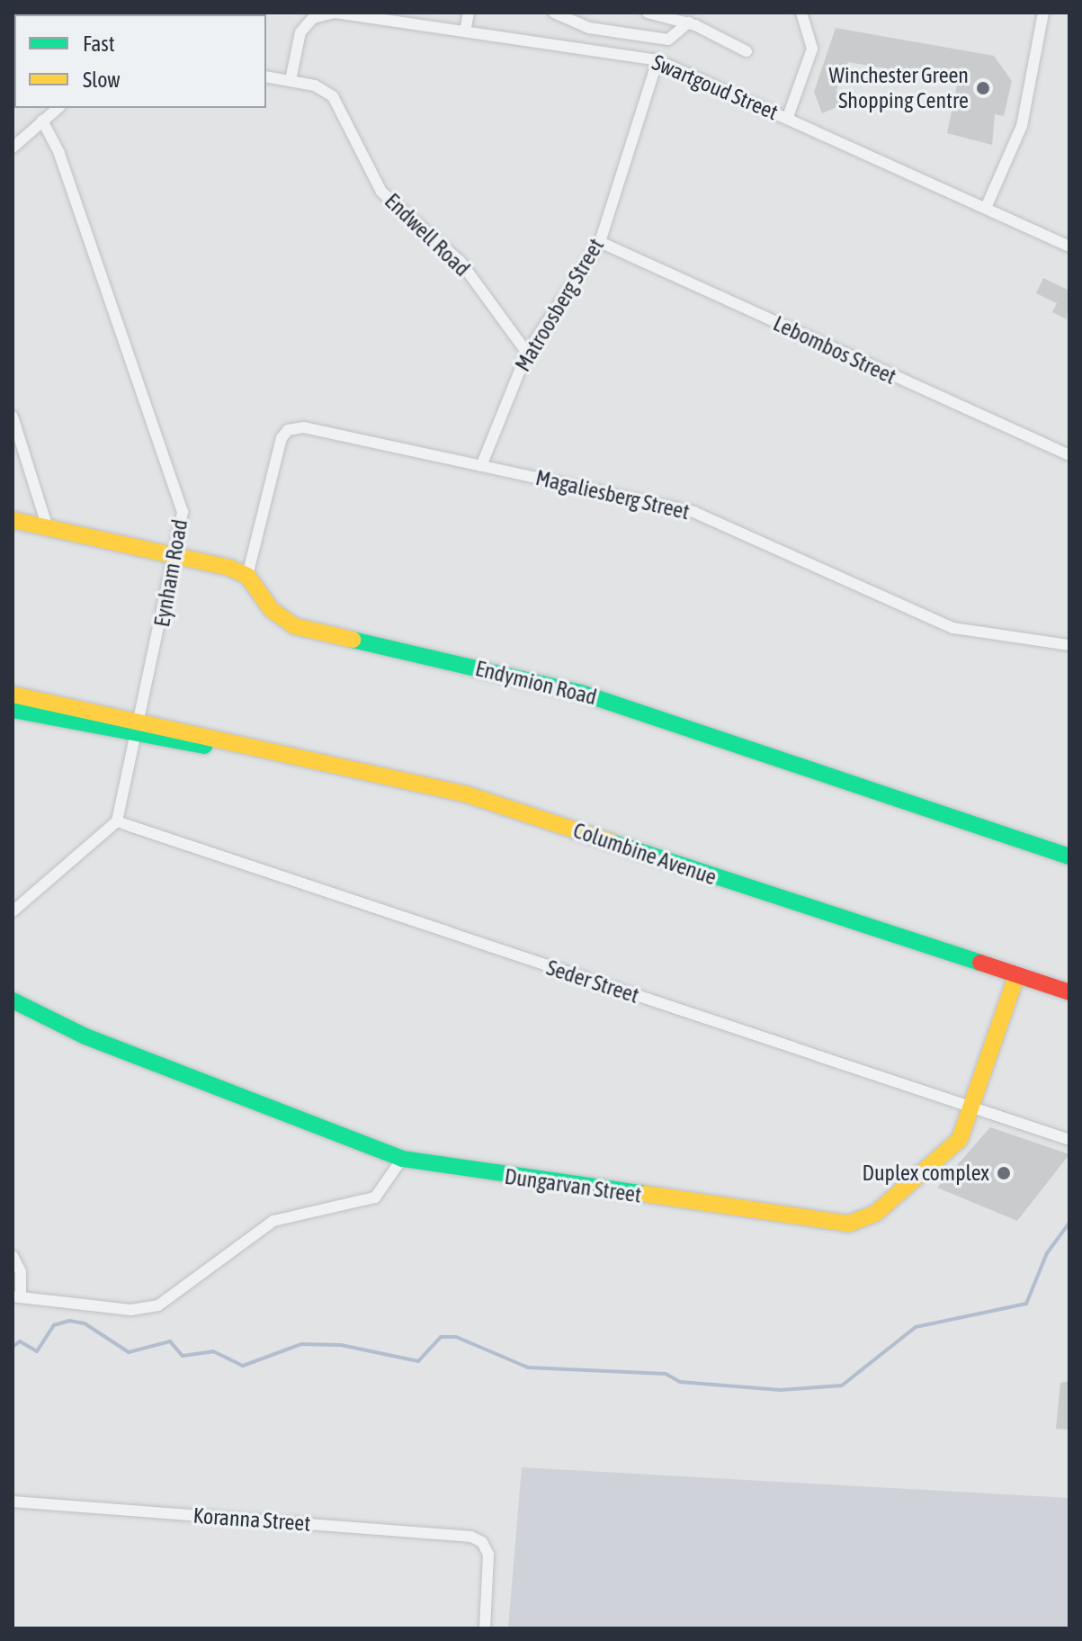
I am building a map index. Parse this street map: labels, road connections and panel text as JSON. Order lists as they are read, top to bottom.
{
  "streets": {
    "street": [
      "Swartgoud Street",
      "Endwell Road",
      "Matroosberg Street",
      "Lebombos Street",
      "Magaliesberg Street",
      "Eynham Road",
      "Endymion Road",
      "Columbine Avenue",
      "Seder Street",
      "Dungarvan Street",
      "Koranna Street"
    ]
  },
  "crossings": [
    ["Swartgoud Street", "Endwell Road"],
    ["Swartgoud Street", "Matroosberg Street"],
    ["Endwell Road", "Matroosberg Street"],
    ["Matroosberg Street", "Lebombos Street"],
    ["Matroosberg Street", "Magaliesberg Street"],
    ["Magaliesberg Street", "Endymion Road"],
    ["Eynham Road", "Columbine Avenue"],
    ["Eynham Road", "Seder Street"],
    ["Columbine Avenue", "Dungarvan Street"],
    ["Seder Street", "Dungarvan Street"]
  ],
  "places": ["Winchester Green Shopping Centre", "Duplex complex"],
  "legend": ["Fast", "Slow"]
}
